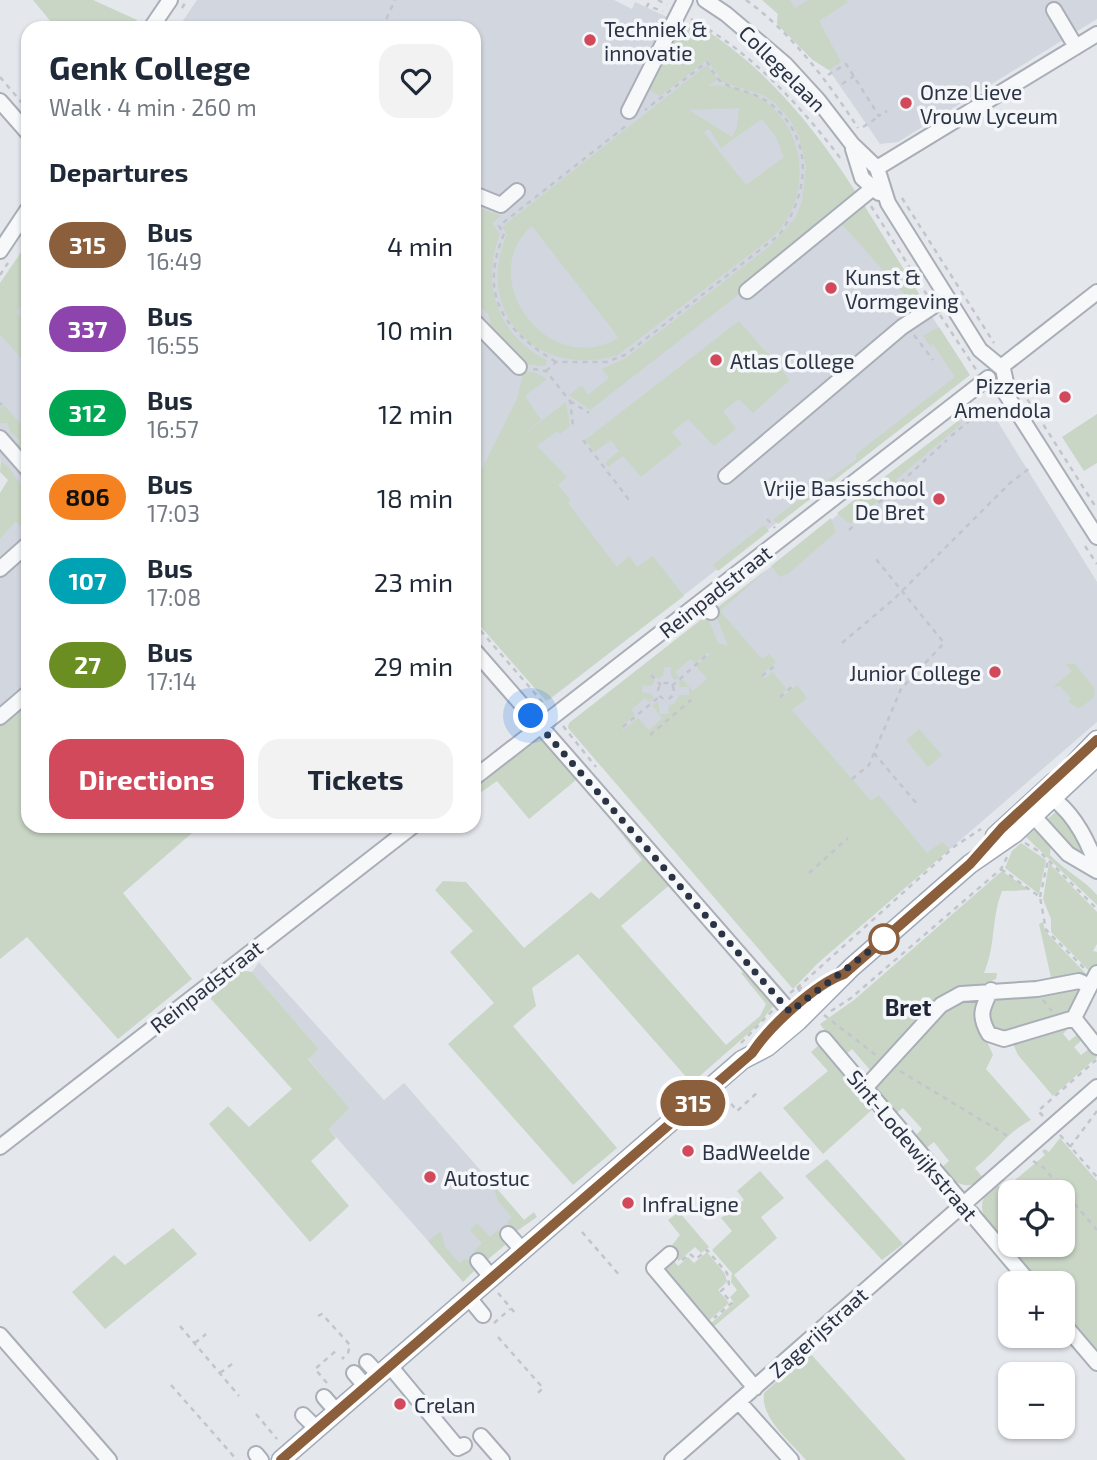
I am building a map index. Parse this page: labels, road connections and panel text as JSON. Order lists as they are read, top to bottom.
{
  "streets": {
    "street": [
      "Collegelaan",
      "Reinpadstraat",
      "Sint-Lodewijkstraat",
      "Zagerijstraat"
    ]
  },
  "crossings": [
    ["Collegelaan", "Reinpadstraat"],
    ["Sint-Lodewijkstraat", "Zagerijstraat"]
  ],
  "districts": ["Bret"],
  "places": [
    "Techniek & innovatie",
    "Onze Lieve Vrouw Lyceum",
    "Kunst & Vormgeving",
    "Atlas College",
    "Pizzeria Amendola",
    "Vrije Basisschool De Bret",
    "Junior College",
    "BadWeelde",
    "Autostuc",
    "InfraLigne",
    "Crelan"
  ],
  "lines": ["bus line 315"],
  "page": {
    "on_map": "315",
    "heading": [
      ["Genk College", "Walk · 4 min · 260 m"],
      "Departures"
    ],
    "list": [
      {
        "mark": "315",
        "name": "Bus",
        "note": "16:49",
        "value": "4 min"
      },
      {
        "mark": "337",
        "name": "Bus",
        "note": "16:55",
        "value": "10 min"
      },
      {
        "mark": "312",
        "name": "Bus",
        "note": "16:57",
        "value": "12 min"
      },
      {
        "mark": "806",
        "name": "Bus",
        "note": "17:03",
        "value": "18 min"
      },
      {
        "mark": "107",
        "name": "Bus",
        "note": "17:08",
        "value": "23 min"
      },
      {
        "mark": "27",
        "name": "Bus",
        "note": "17:14",
        "value": "29 min"
      }
    ],
    "buttons": ["Directions", "Tickets"],
    "map_buttons": ["+", "−"]
  }
}
